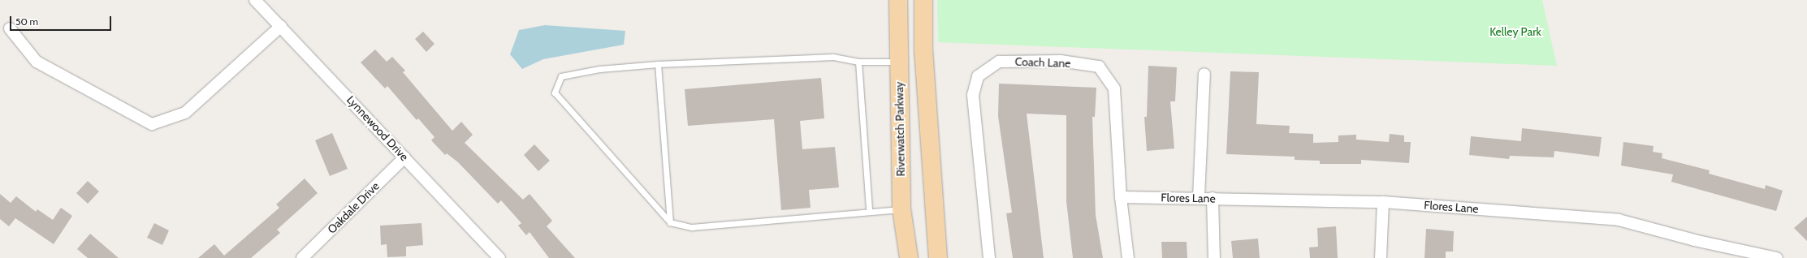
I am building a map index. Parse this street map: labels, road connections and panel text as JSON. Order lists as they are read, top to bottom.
{
  "streets": {
    "main road": ["Riverwatch Parkway"],
    "street": [
      "Coach Lane",
      "Lynnewood Drive",
      "Flores Lane",
      "Oakdale Drive"
    ]
  },
  "crossings": [
    ["Coach Lane", "Flores Lane"],
    ["Lynnewood Drive", "Oakdale Drive"]
  ],
  "parks": ["Kelley Park"],
  "scale_bar": "50 m"
}
